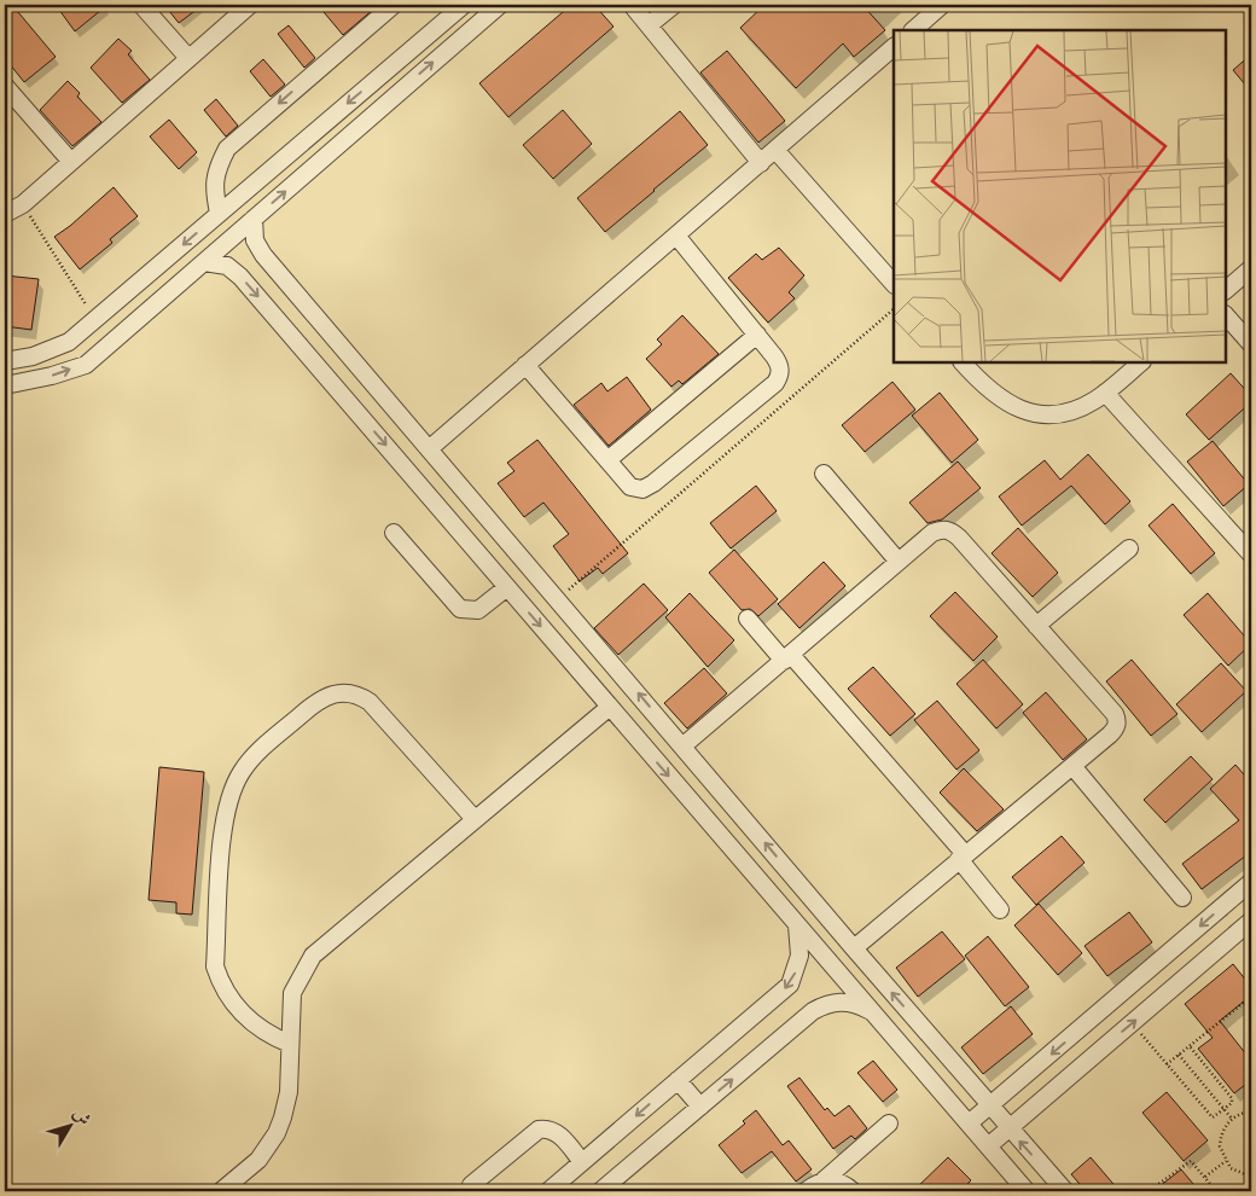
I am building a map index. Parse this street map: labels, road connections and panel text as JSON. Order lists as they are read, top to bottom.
{
  "north": "top right"
}
